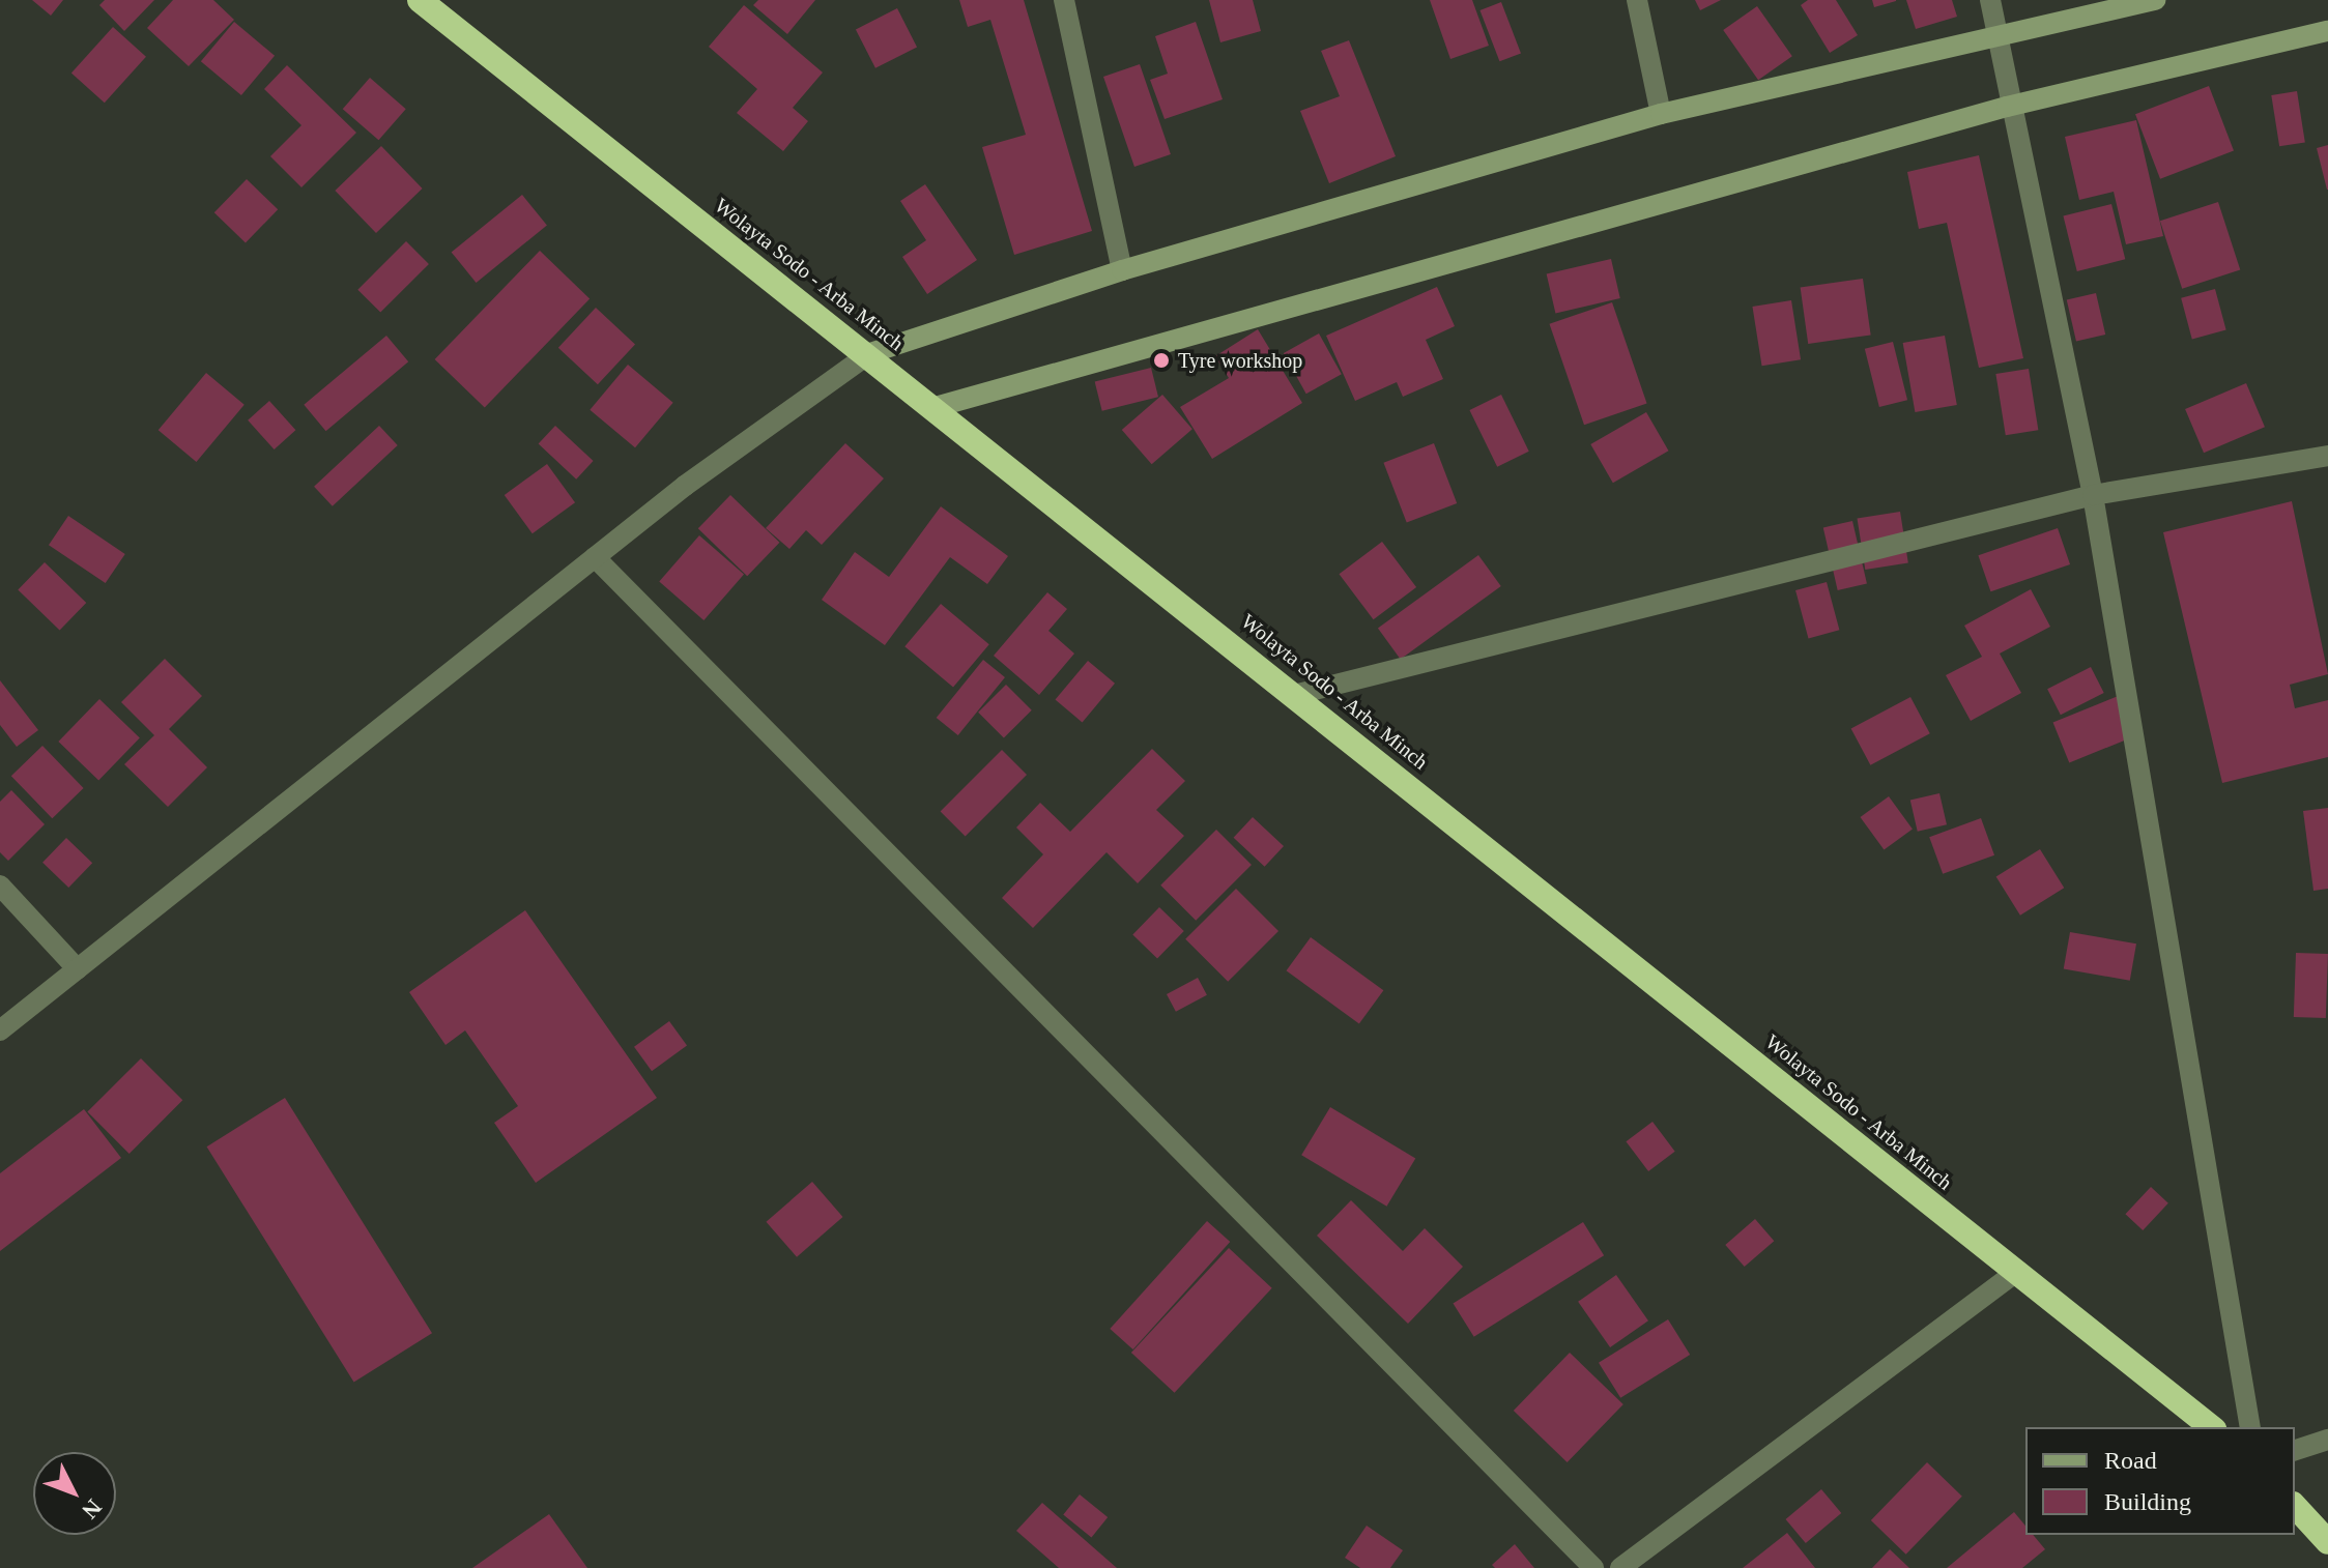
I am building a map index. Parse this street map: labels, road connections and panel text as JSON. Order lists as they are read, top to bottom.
{
  "streets": {
    "highway": ["Wolayta Sodo - Arba Minch"]
  },
  "places": ["Tyre workshop"],
  "legend": ["Road", "Building"],
  "north": "bottom right"
}
